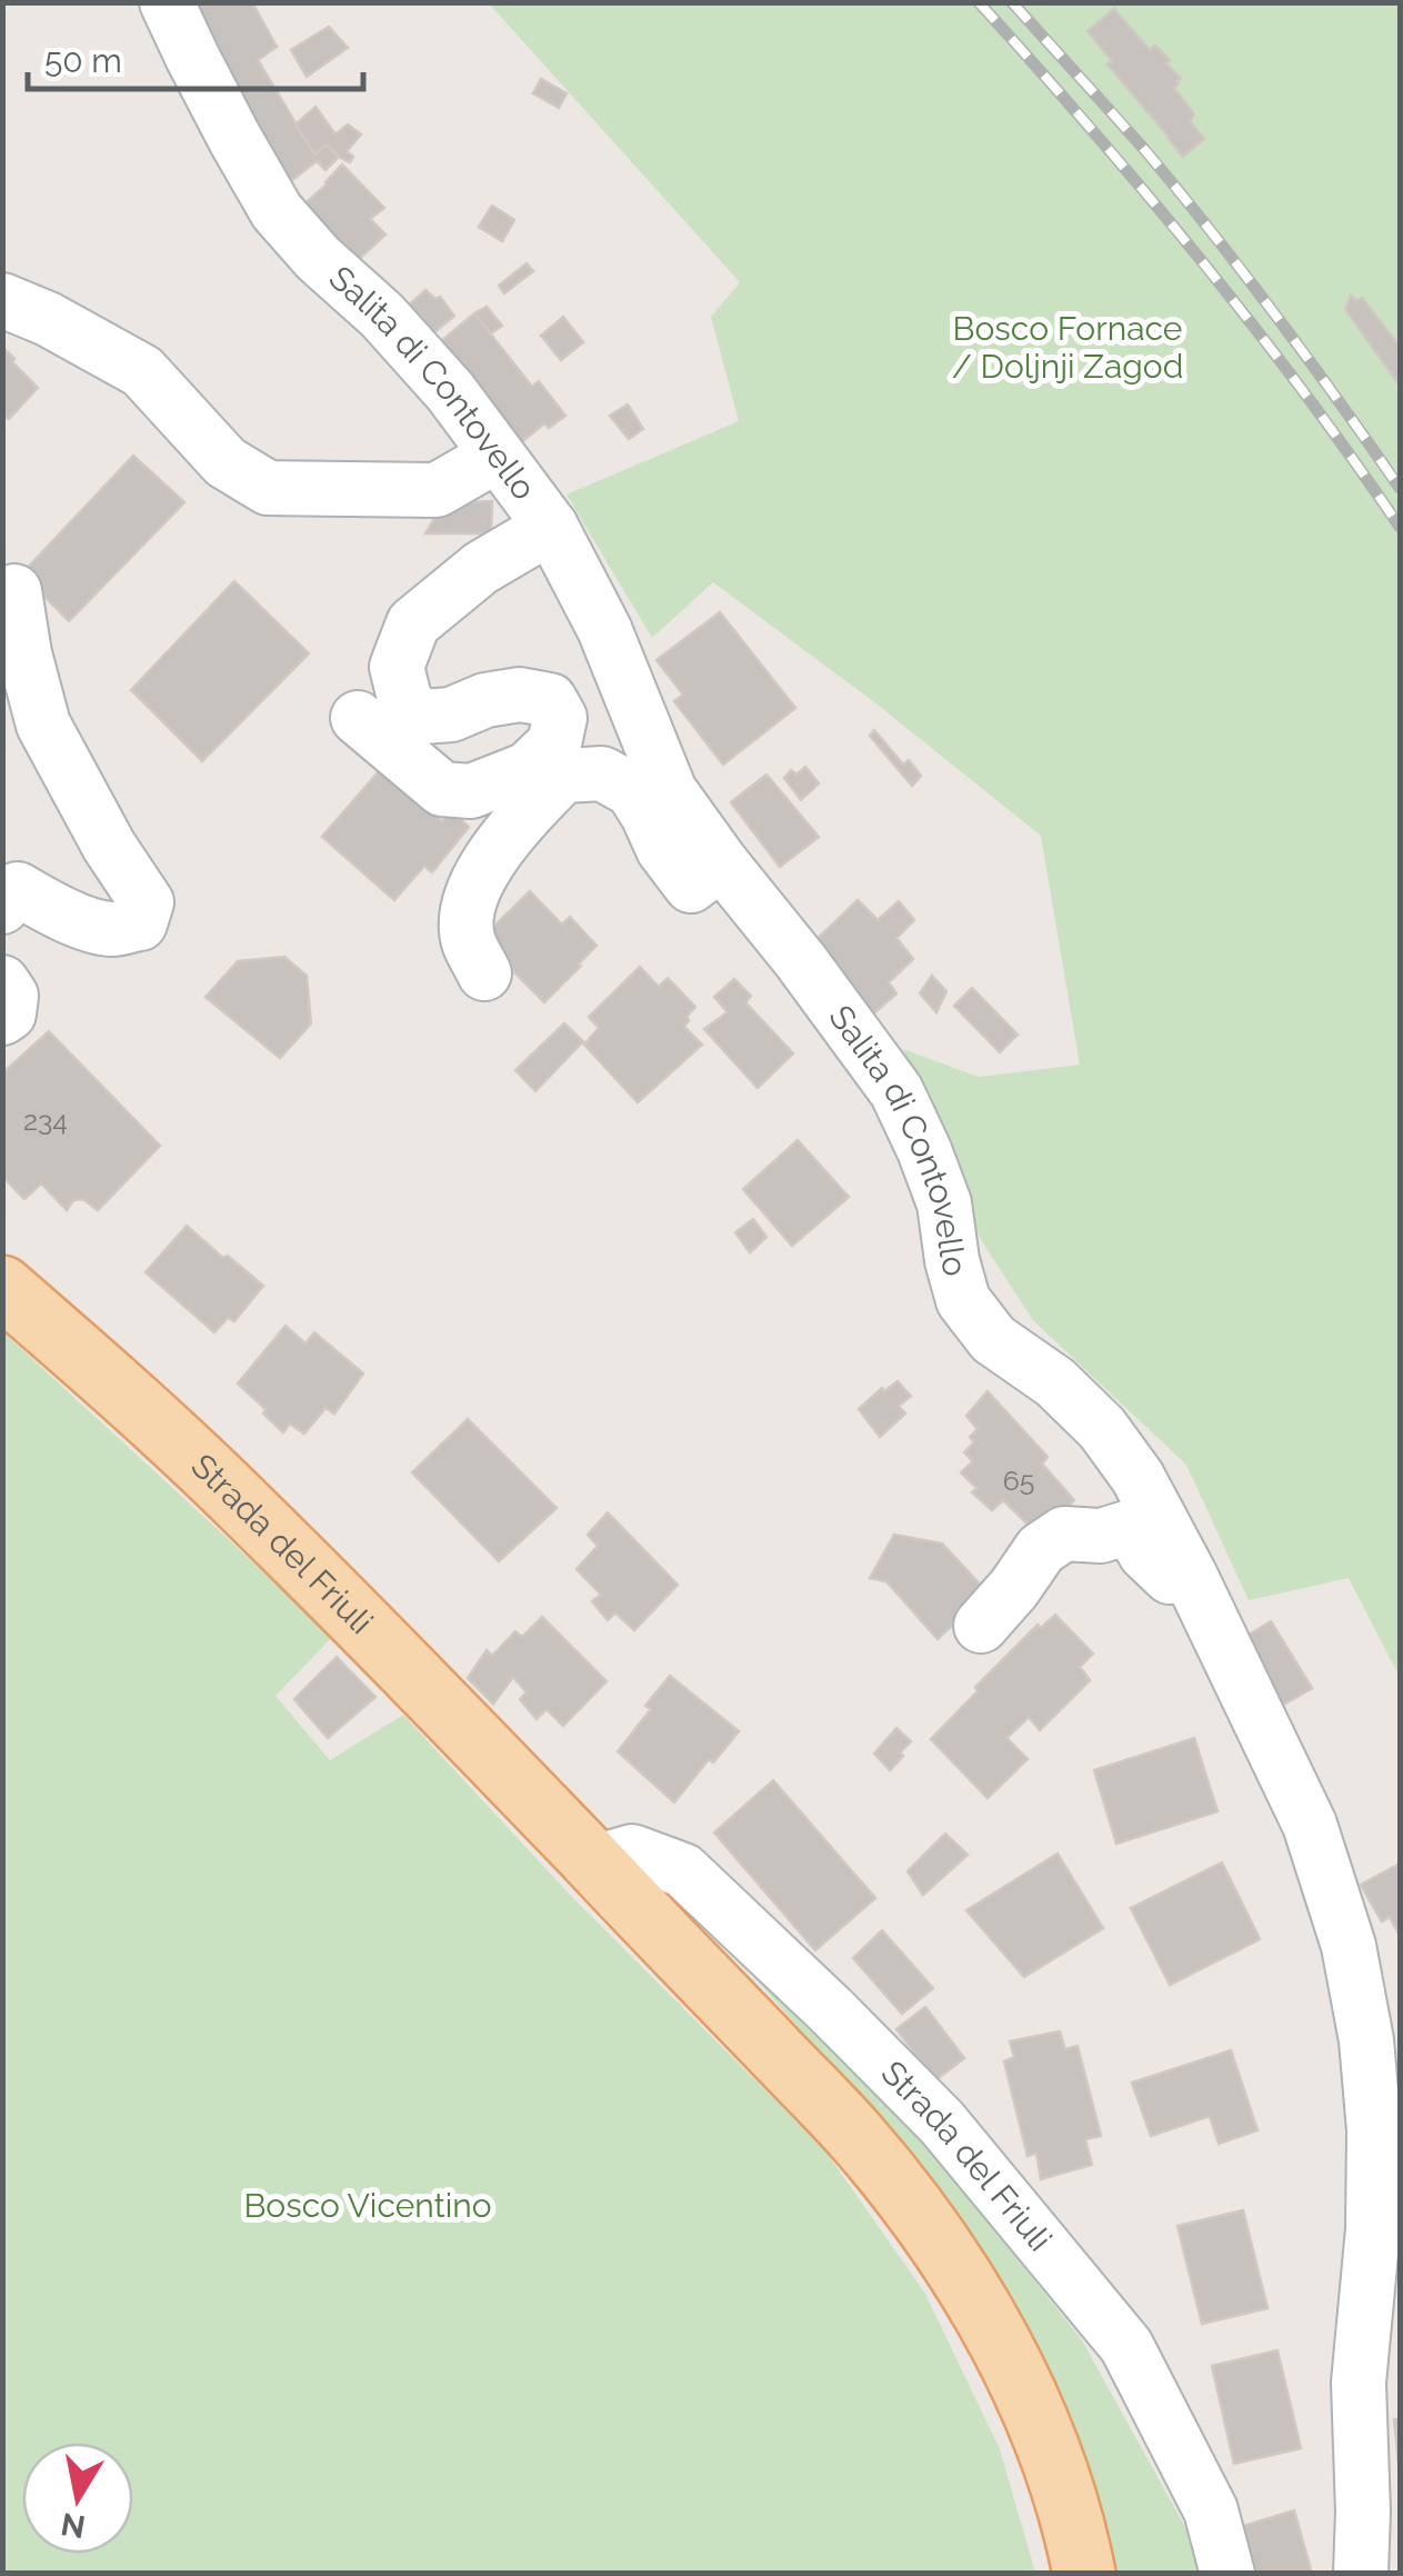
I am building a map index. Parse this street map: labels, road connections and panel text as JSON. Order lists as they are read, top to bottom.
{
  "streets": {
    "main road": ["Strada del Friuli"],
    "street": ["Salita di Contovello"]
  },
  "parks": ["Bosco Fornace / Doljnji Zagod", "Bosco Vicentino"],
  "house_numbers": ["234", "65"],
  "scale_bar": "50 m",
  "north": "bottom"
}
